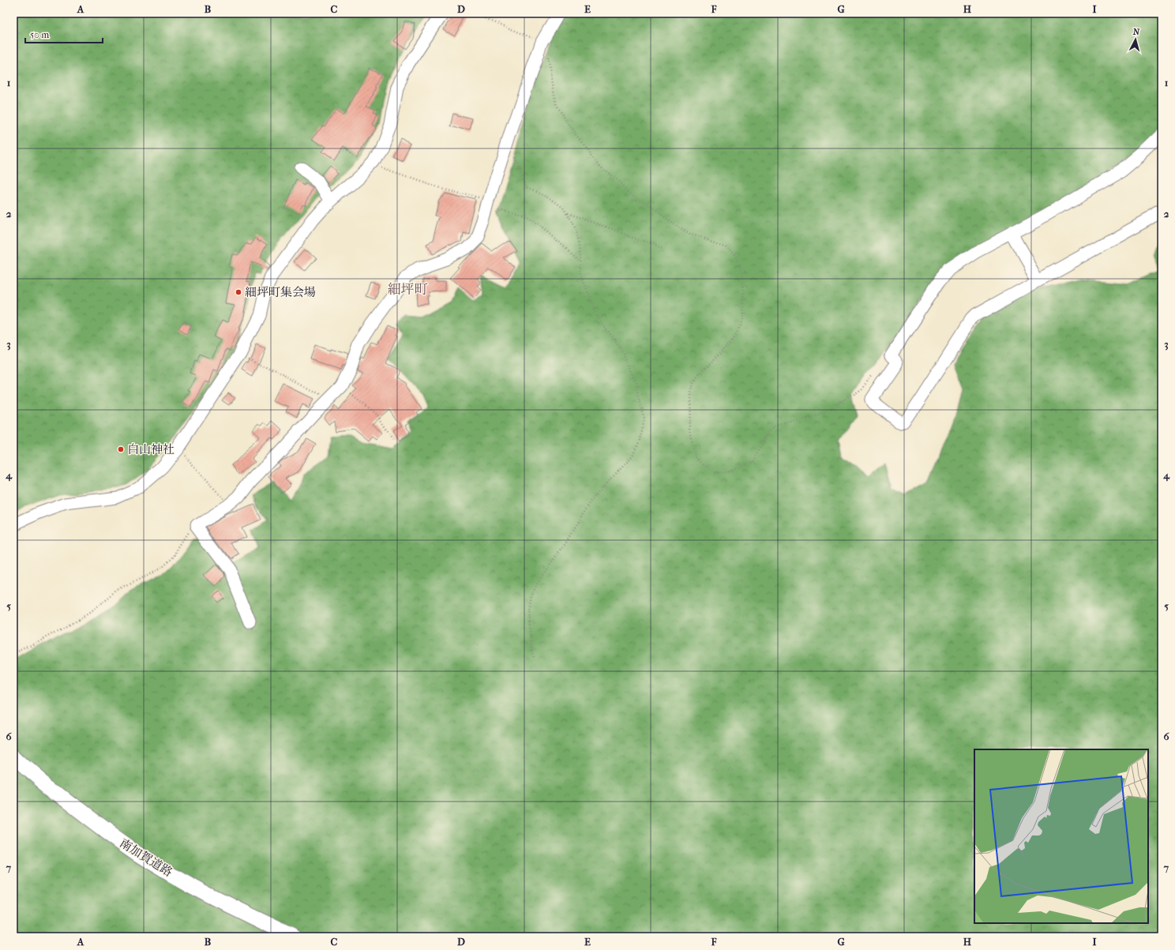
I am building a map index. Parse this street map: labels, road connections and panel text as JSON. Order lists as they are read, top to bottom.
{
  "streets": {
    "main road": ["南加賀道路"]
  },
  "districts": ["細坪町"],
  "places": ["細坪町集会場", "白山神社"],
  "scale_bar": "50 m",
  "north": "top",
  "grid": {
    "columns": [
      "A",
      "B",
      "C",
      "D",
      "E",
      "F",
      "G",
      "H",
      "I"
    ],
    "rows": [
      "1",
      "2",
      "3",
      "4",
      "5",
      "6",
      "7"
    ]
  }
}
